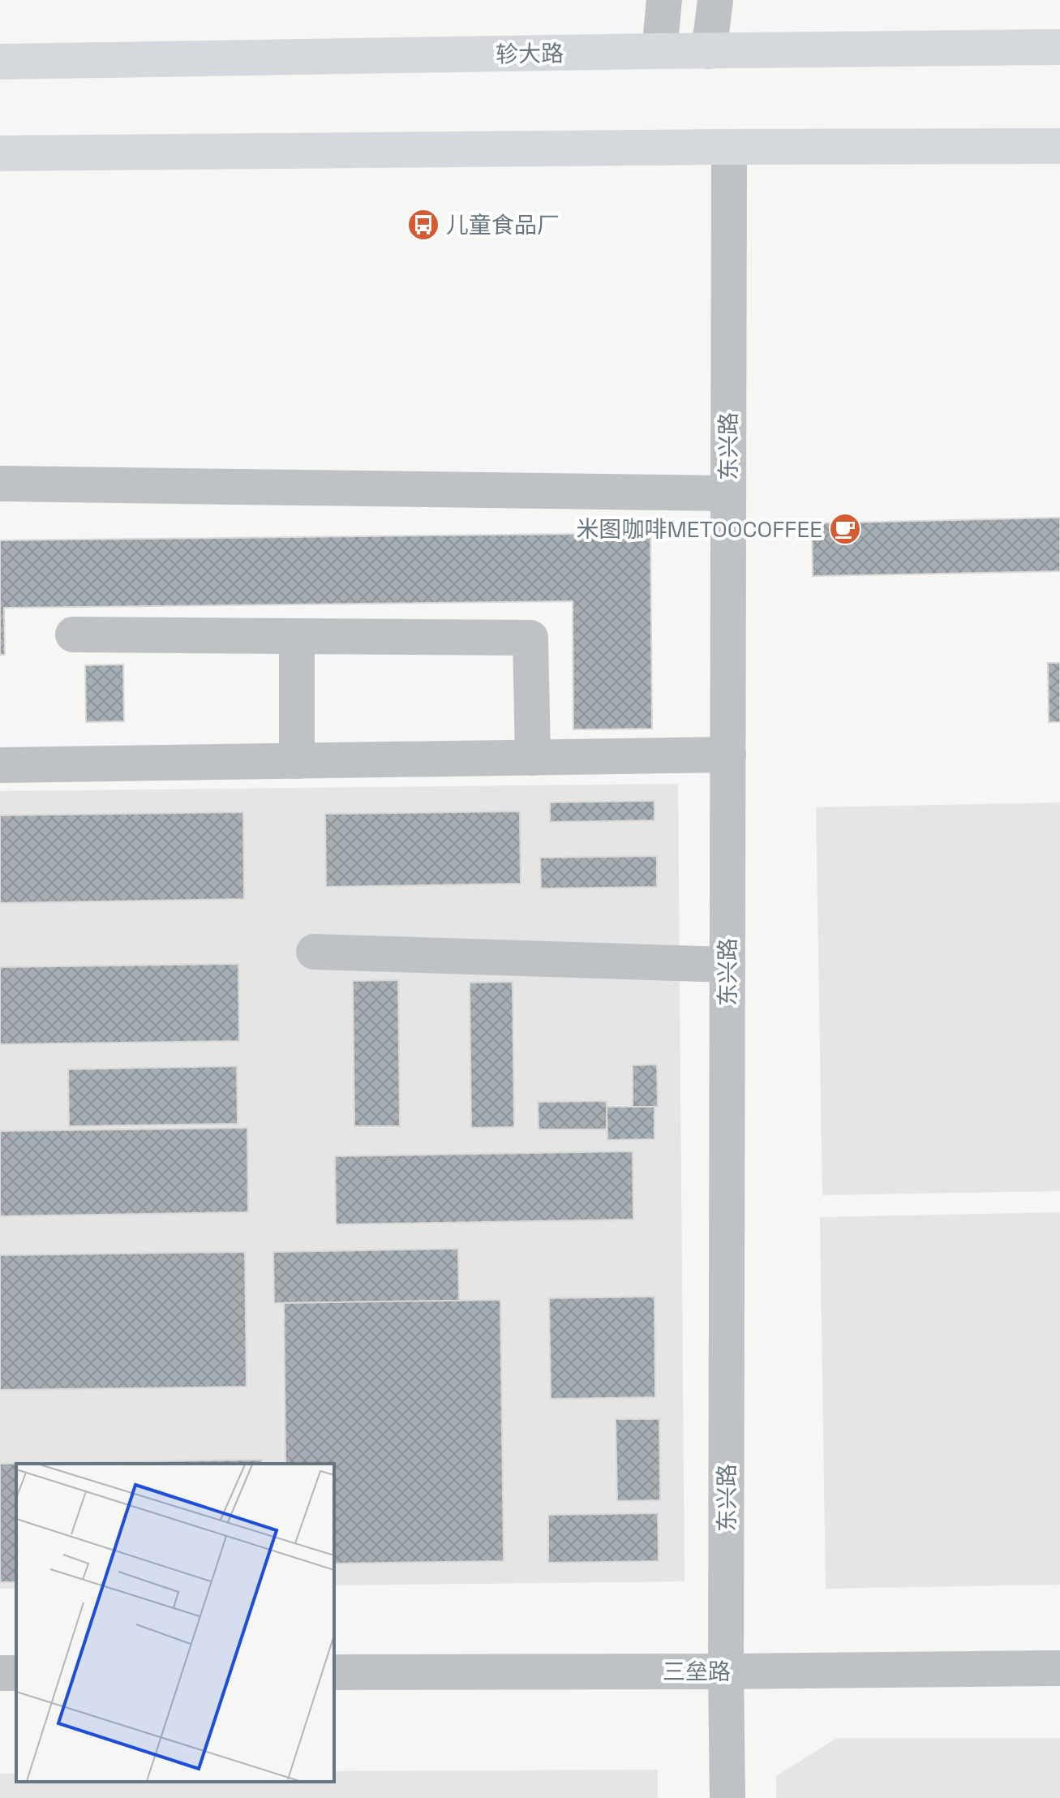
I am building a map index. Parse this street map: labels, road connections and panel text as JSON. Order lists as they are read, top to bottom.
{
  "streets": {
    "highway": ["轸大路"],
    "street": ["东兴路", "三垒路"]
  },
  "crossings": [
    ["东兴路", "三垒路"]
  ],
  "places": {
    "bus stop": ["儿童食品厂"],
    "cafe": ["米图咖啡METOOCOFFEE"]
  }
}
